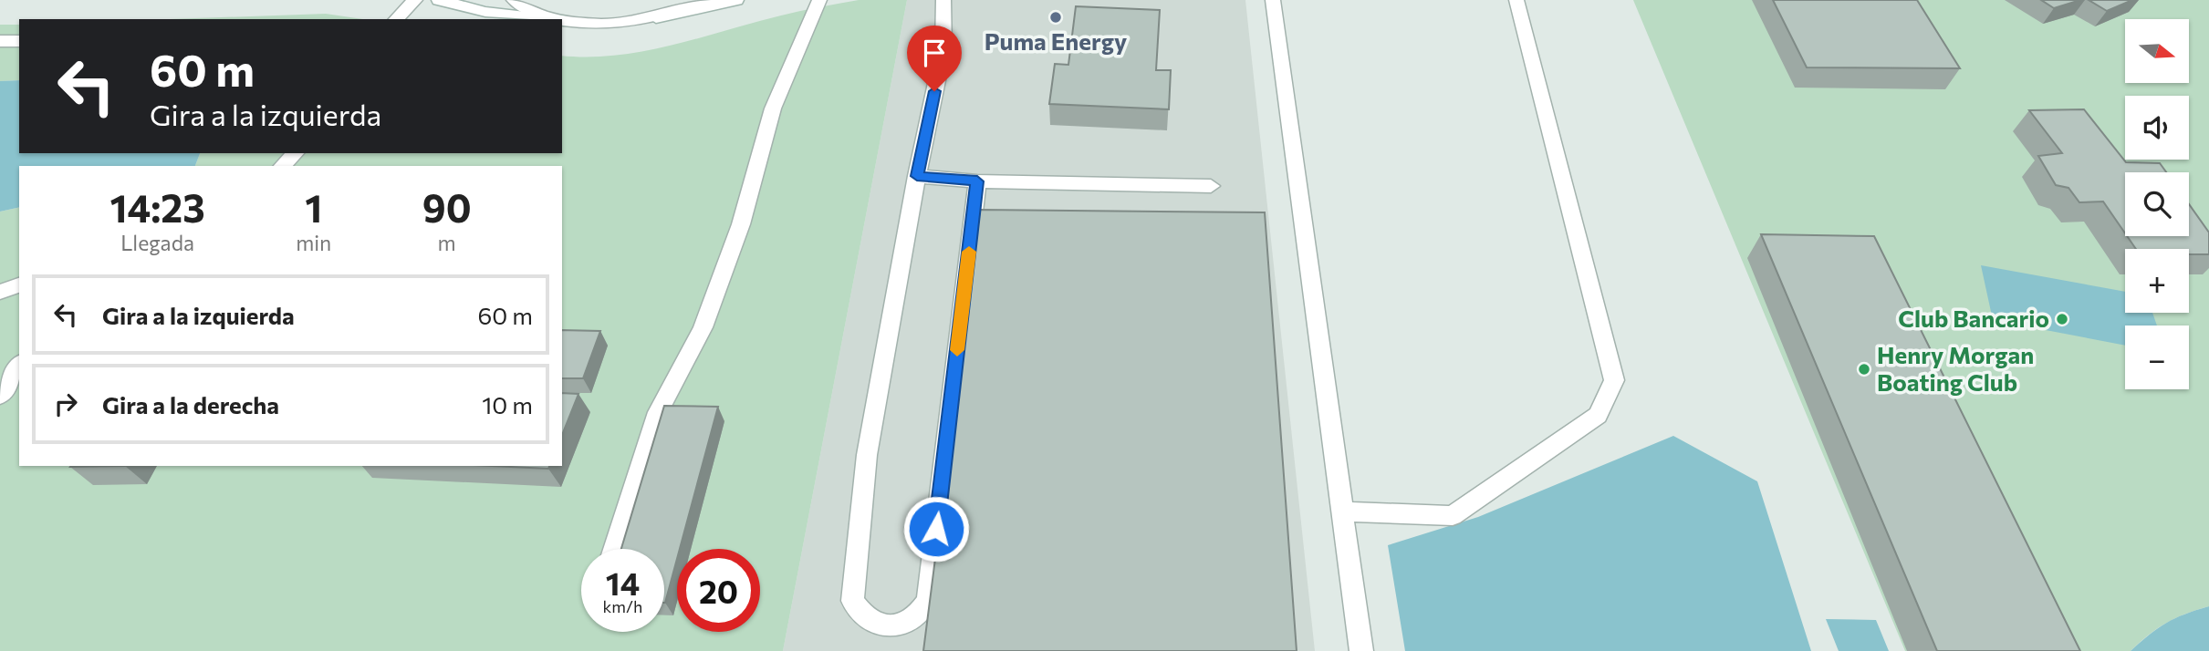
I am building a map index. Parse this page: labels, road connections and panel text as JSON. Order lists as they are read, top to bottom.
{
  "places": ["Puma Energy", "Club Bancario", "Henry Morgan Boating Club"],
  "north": "right",
  "page": {
    "map_buttons": ["+", "−"],
    "turn": ["60 m", "Gira a la izquierda"],
    "eta": [
      "14:23",
      "Llegada",
      "1",
      "min",
      "90",
      "m"
    ],
    "list": [
      {
        "name": "Gira a la izquierda",
        "value": "60 m"
      },
      {
        "name": "Gira a la derecha",
        "value": "10 m"
      }
    ],
    "speed": "14 km/h",
    "limit": "20"
  }
}
